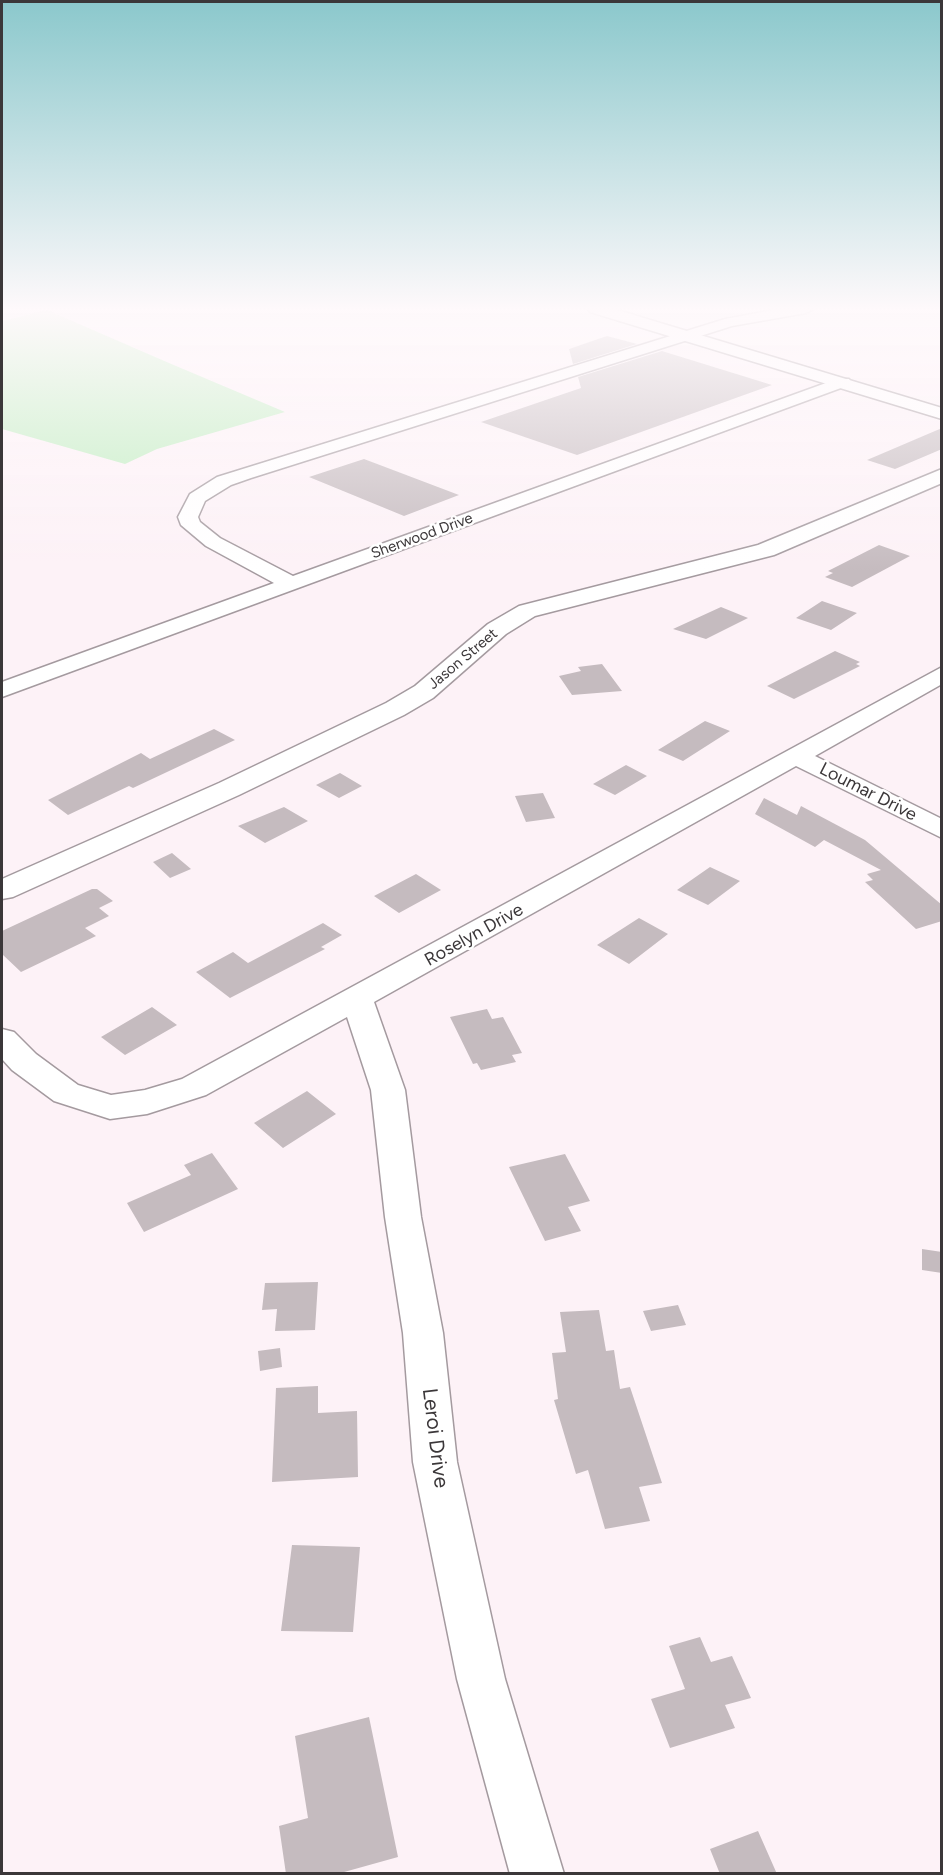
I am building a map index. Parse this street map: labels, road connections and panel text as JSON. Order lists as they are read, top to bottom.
{
  "streets": {
    "street": [
      "Sherwood Drive",
      "Jason Street",
      "Loumar Drive",
      "Roselyn Drive",
      "Leroi Drive"
    ]
  },
  "crossings": [
    ["Loumar Drive", "Roselyn Drive"],
    ["Roselyn Drive", "Leroi Drive"]
  ]
}
